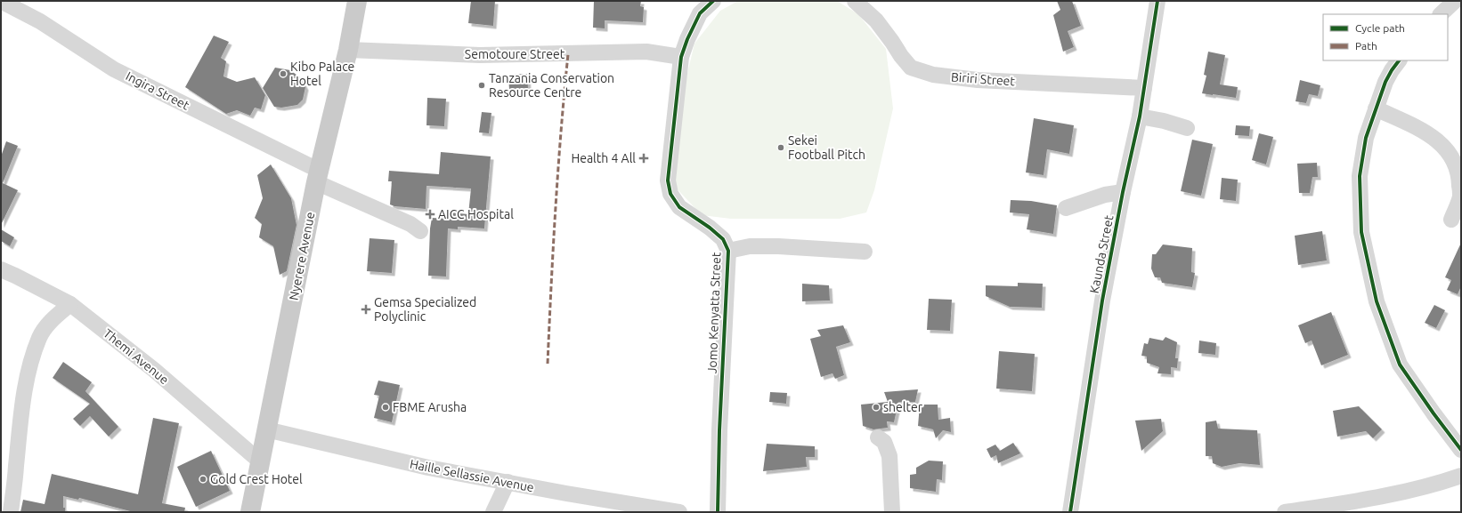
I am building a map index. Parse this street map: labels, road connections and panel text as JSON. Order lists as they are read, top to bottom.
{
  "streets": {
    "main road": ["Nyerere Avenue"],
    "street": [
      "Semotoure Street",
      "Biriri Street",
      "Ingira Street",
      "Kaunda Street",
      "Jomo Kenyatta Street",
      "Themi Avenue",
      "Haille Sellassie Avenue"
    ]
  },
  "crossings": [
    ["Semotoure Street", "Nyerere Avenue"],
    ["Semotoure Street", "Jomo Kenyatta Street"],
    ["Biriri Street", "Kaunda Street"],
    ["Ingira Street", "Nyerere Avenue"],
    ["Nyerere Avenue", "Themi Avenue"],
    ["Nyerere Avenue", "Haille Sellassie Avenue"]
  ],
  "places": {
    "other": [
      "Kibo Palace Hotel",
      "Tanzania Conservation Resource Centre",
      "Sekei Football Pitch",
      "FBME Arusha",
      "shelter",
      "Gold Crest Hotel"
    ],
    "health": ["Health 4 All", "AICC Hospital", "Gemsa Specialized Polyclinic"]
  },
  "legend": ["Cycle path", "Path"]
}
